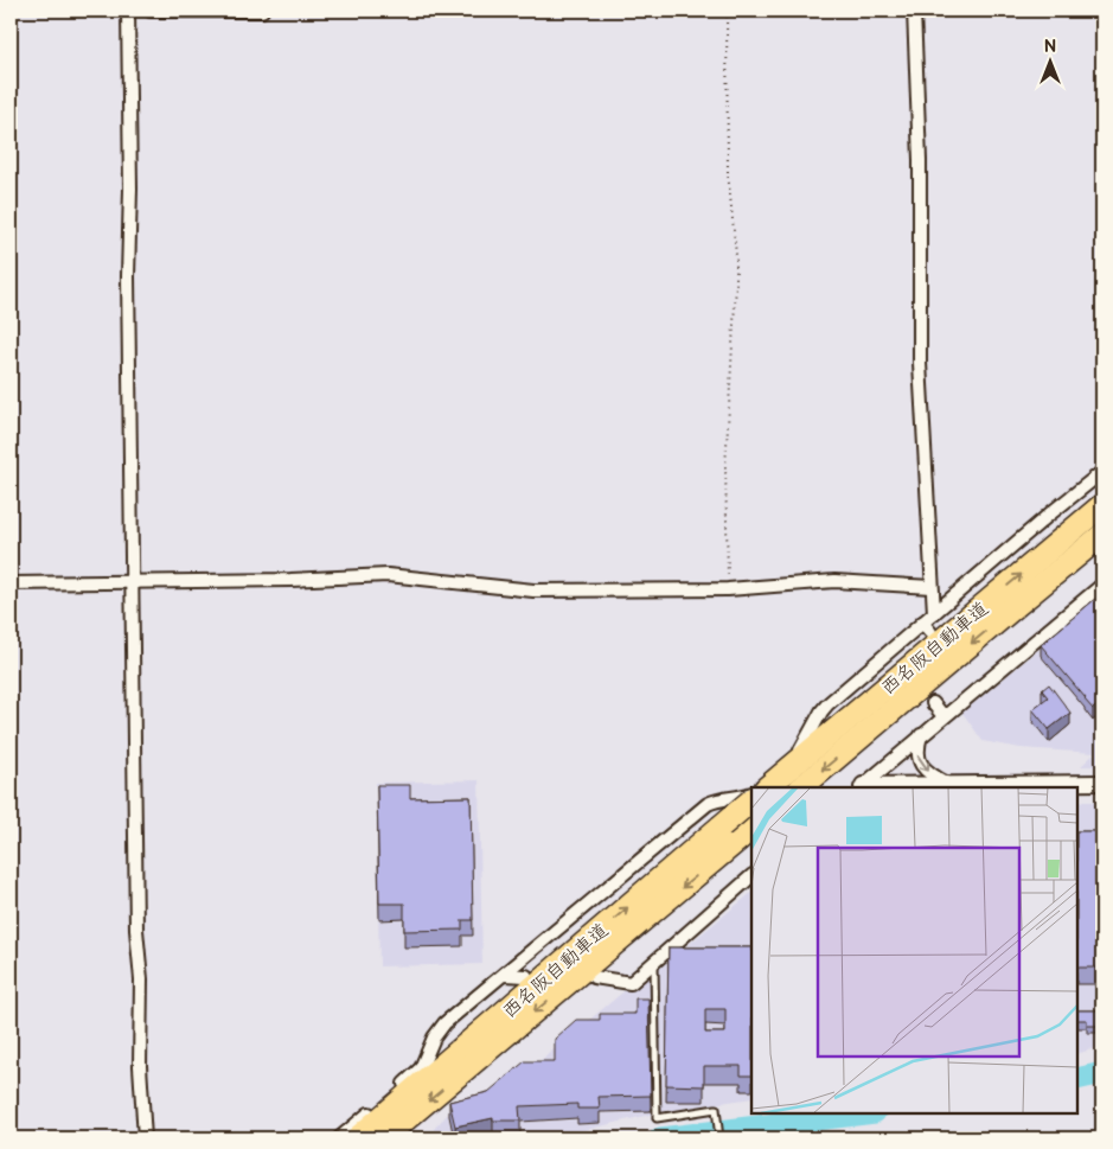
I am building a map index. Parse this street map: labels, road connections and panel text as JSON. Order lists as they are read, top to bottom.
{
  "streets": {
    "highway": ["西名阪自動車道"]
  },
  "north": "top"
}
